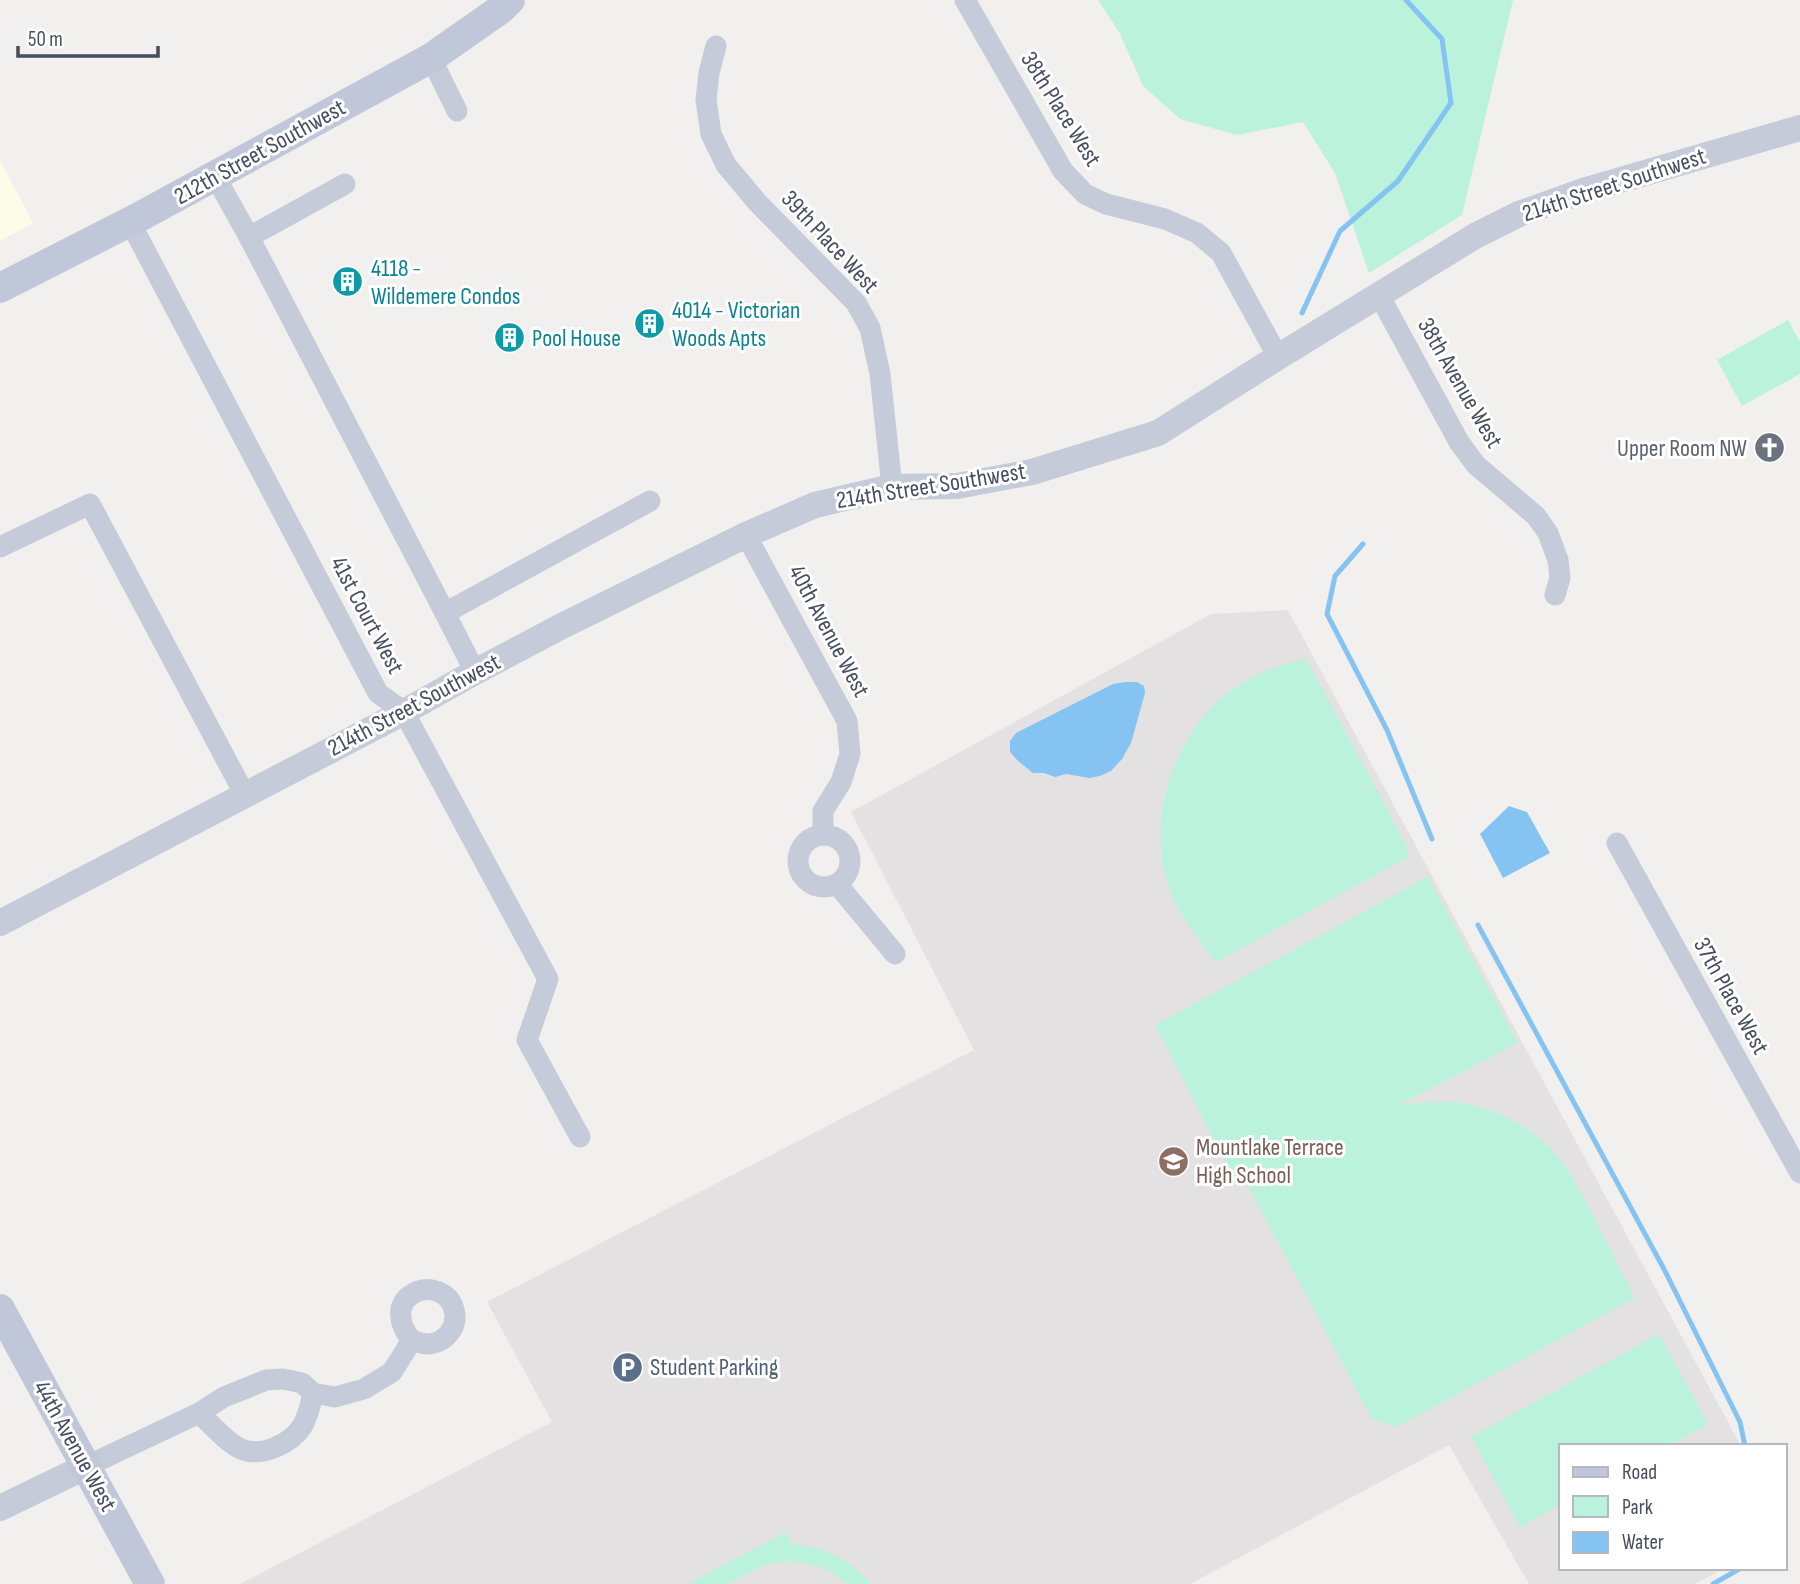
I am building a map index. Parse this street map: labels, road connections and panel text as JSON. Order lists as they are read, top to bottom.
{
  "streets": {
    "main road": ["212th Street Southwest", "44th Avenue West"],
    "street": [
      "38th Place West",
      "214th Street Southwest",
      "39th Place West",
      "38th Avenue West",
      "41st Court West",
      "40th Avenue West",
      "37th Place West"
    ]
  },
  "crossings": [
    ["38th Place West", "214th Street Southwest"],
    ["212th Street Southwest", "41st Court West"],
    ["214th Street Southwest", "39th Place West"],
    ["214th Street Southwest", "38th Avenue West"],
    ["214th Street Southwest", "41st Court West"],
    ["214th Street Southwest", "40th Avenue West"]
  ],
  "places": {
    "building": ["4118 - Wildemere Condos", "4014 - Victorian Woods Apts", "Pool House"],
    "church": ["Upper Room NW"],
    "school or university": ["Mountlake Terrace High School"],
    "parking": ["Student Parking"]
  },
  "legend": ["Road", "Park", "Water"],
  "scale_bar": "50 m"
}
